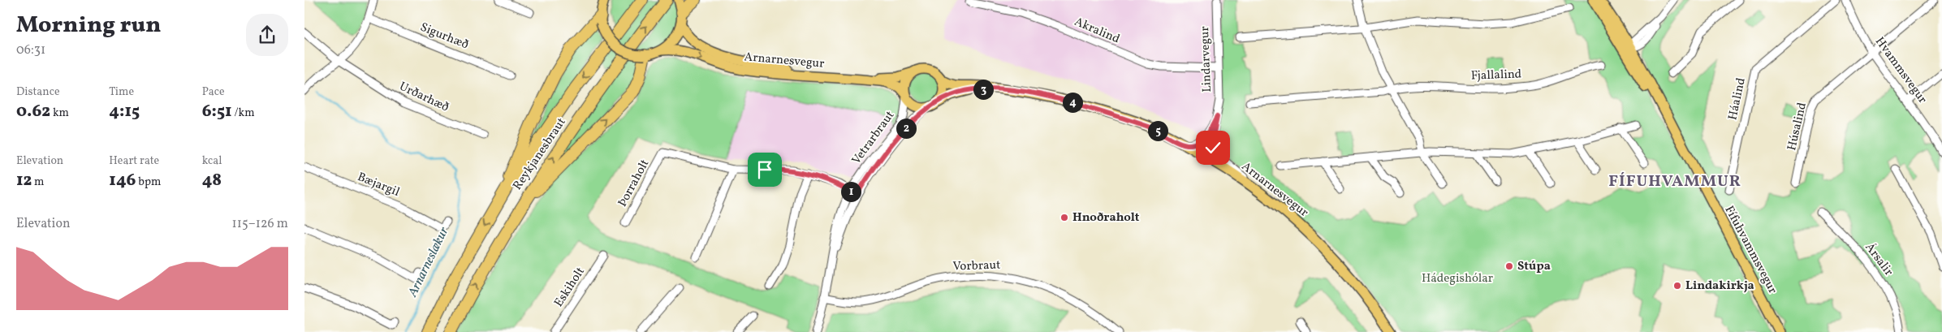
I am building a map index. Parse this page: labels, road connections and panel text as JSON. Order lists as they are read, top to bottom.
{
  "streets": {
    "highway": ["Reykjanesbraut"],
    "main road": ["Arnarnesvegur", "Fífuhvammsvegur"],
    "street": [
      "Akralind",
      "Sigurhæð",
      "Lindarvegur",
      "Hvammsvegur",
      "Fjallalind",
      "Urðarhæð",
      "Háalind",
      "Húsalind",
      "Vetrarbraut",
      "Þorraholt",
      "Bæjargil",
      "Ársalir",
      "Vorbraut",
      "Eskiholt"
    ]
  },
  "crossings": [
    ["Akralind", "Lindarvegur"],
    ["Lindarvegur", "Arnarnesvegur"],
    ["Arnarnesvegur", "Vetrarbraut"],
    ["Hvammsvegur", "Húsalind"],
    ["Vetrarbraut", "Þorraholt"],
    ["Vetrarbraut", "Vorbraut"]
  ],
  "districts": ["FÍFUHVAMMUR"],
  "water": ["Arnarneslækur"],
  "parks": ["Hádegishólar"],
  "places": ["Hnoðraholt", "Stúpa", "Lindakirkja"],
  "page": {
    "heading": ["Morning run", "06:31"],
    "stats": [
      ["Distance", "0.62 km"],
      ["Time", "4:15"],
      ["Pace", "6:51 /km"],
      ["Elevation", "12 m"],
      ["Heart rate", "146 bpm"],
      ["kcal", "48"]
    ],
    "pins": [
      "3",
      "4",
      "2",
      "5",
      "1"
    ],
    "chart": ["Elevation", "115–126 m"]
  }
}
